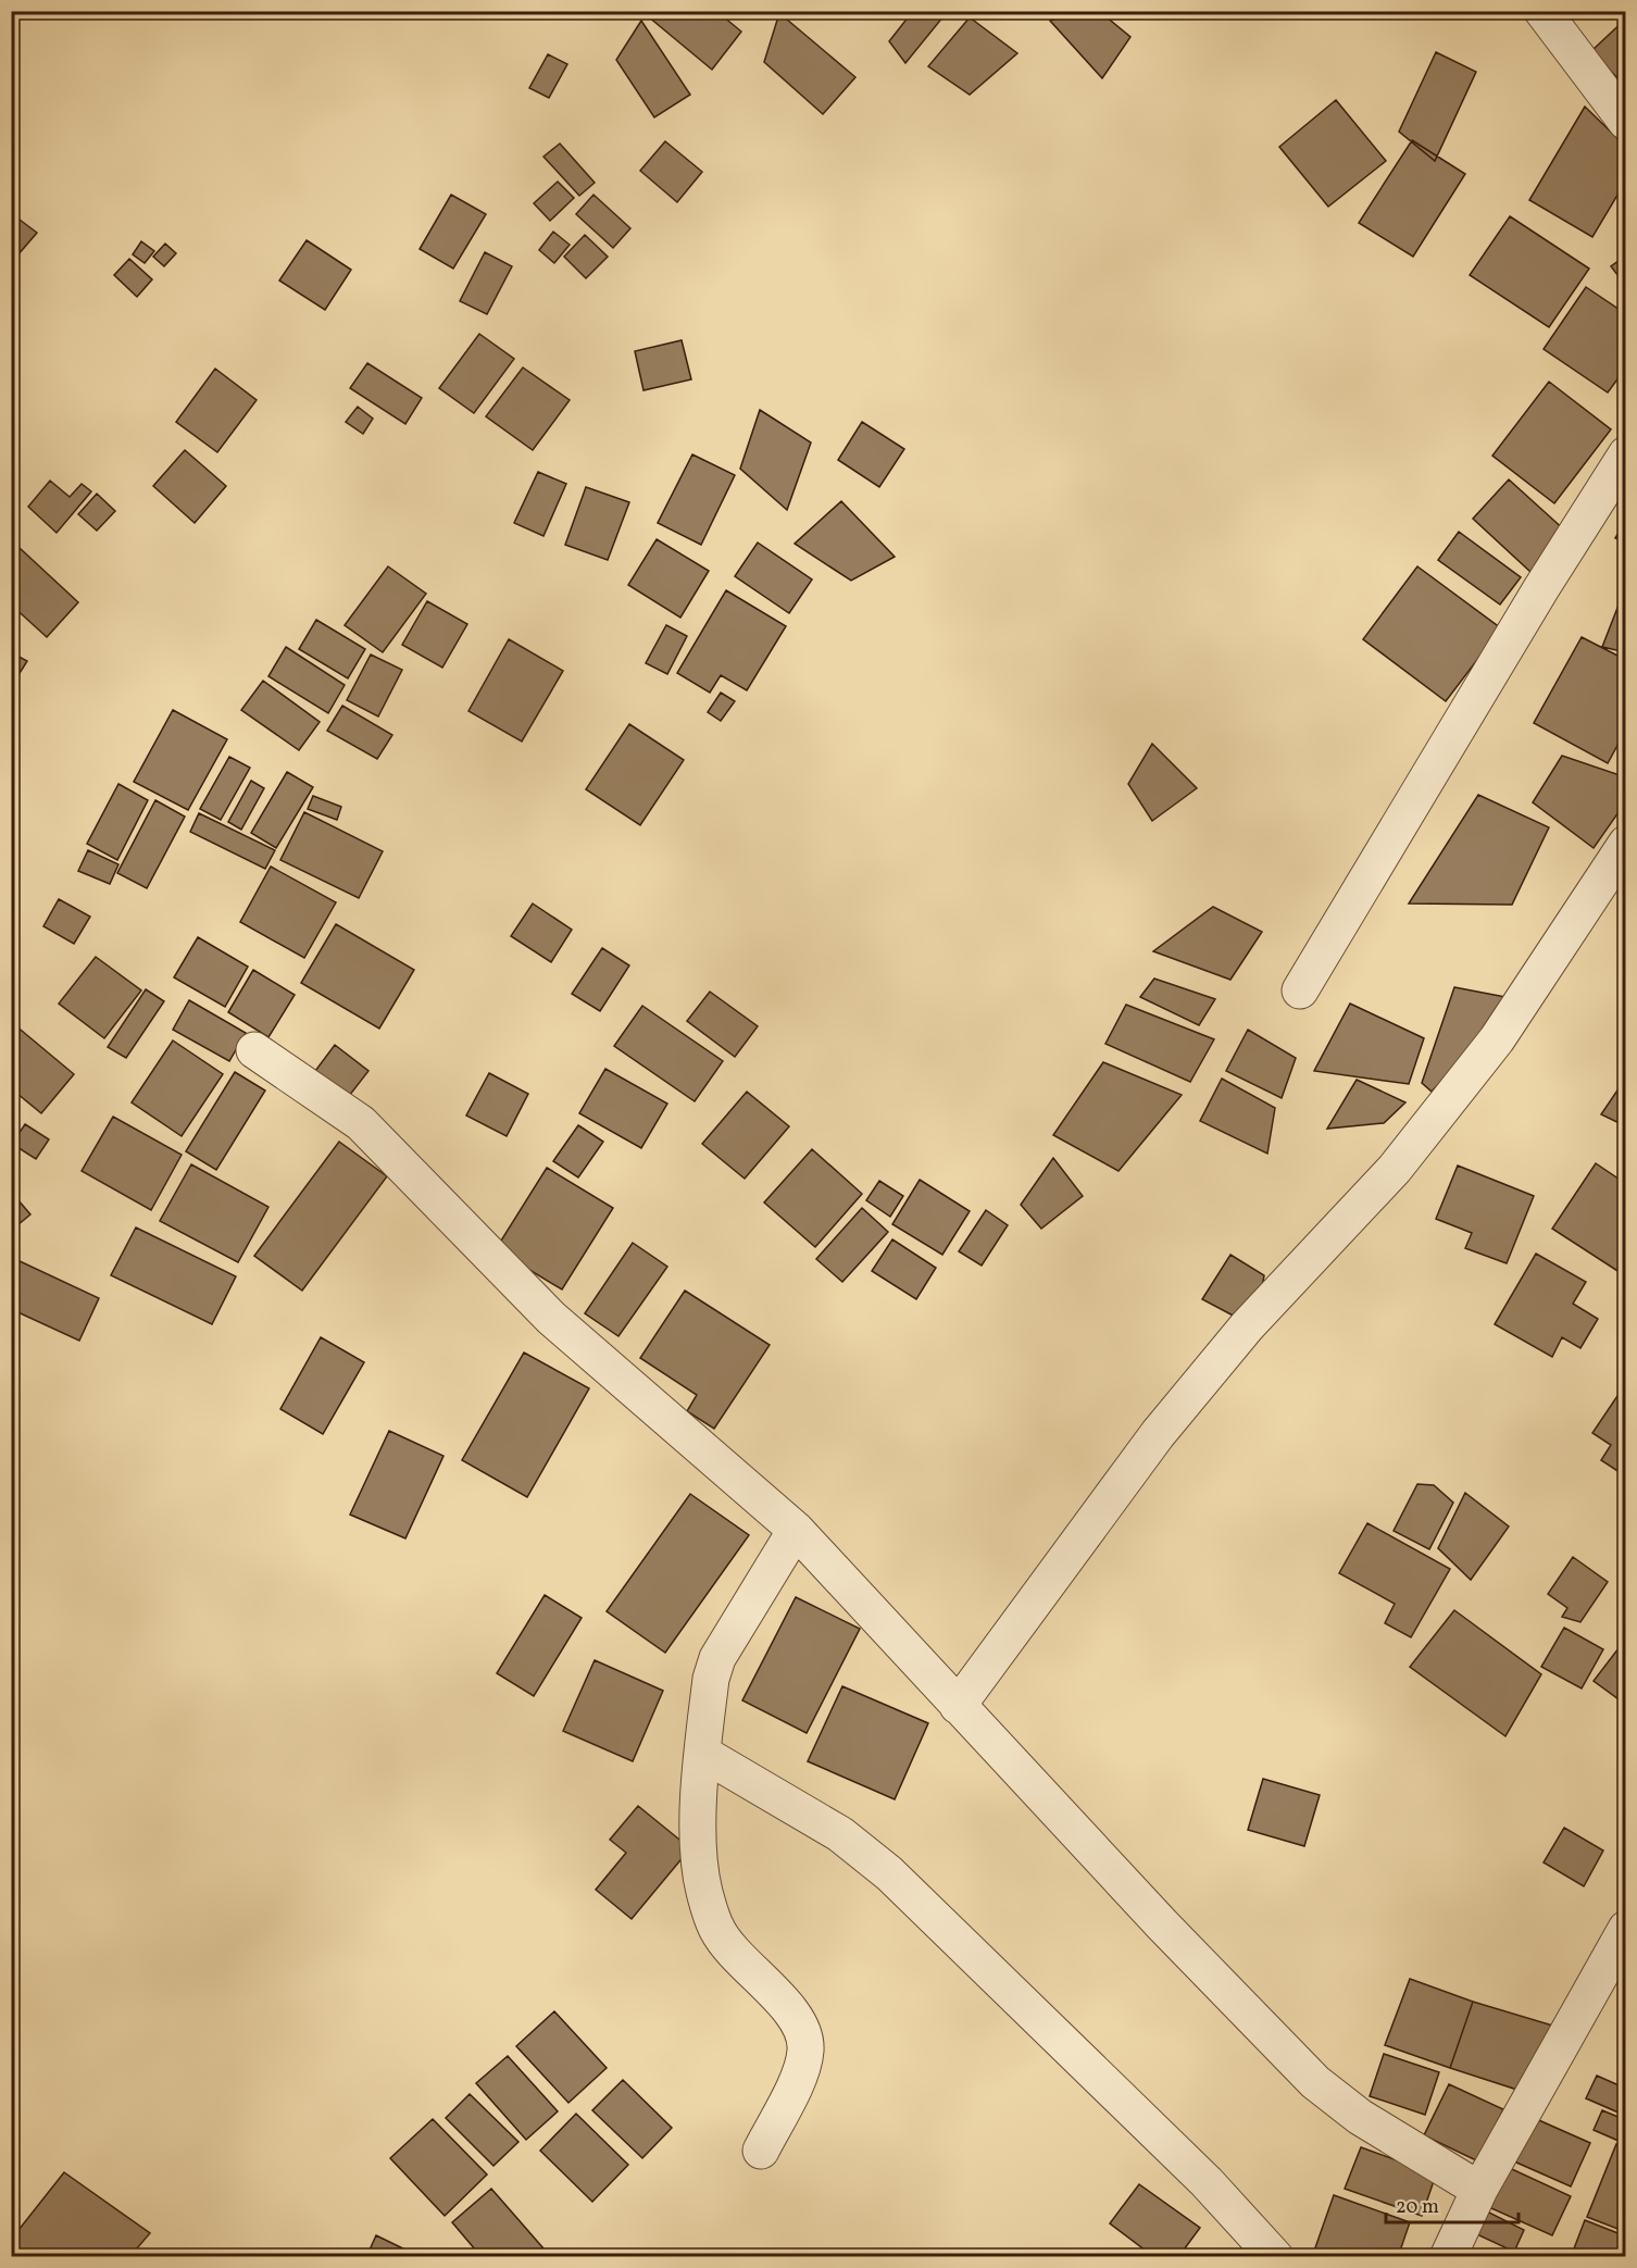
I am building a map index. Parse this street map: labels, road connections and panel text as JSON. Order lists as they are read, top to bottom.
{
  "scale_bar": "20 m"
}
